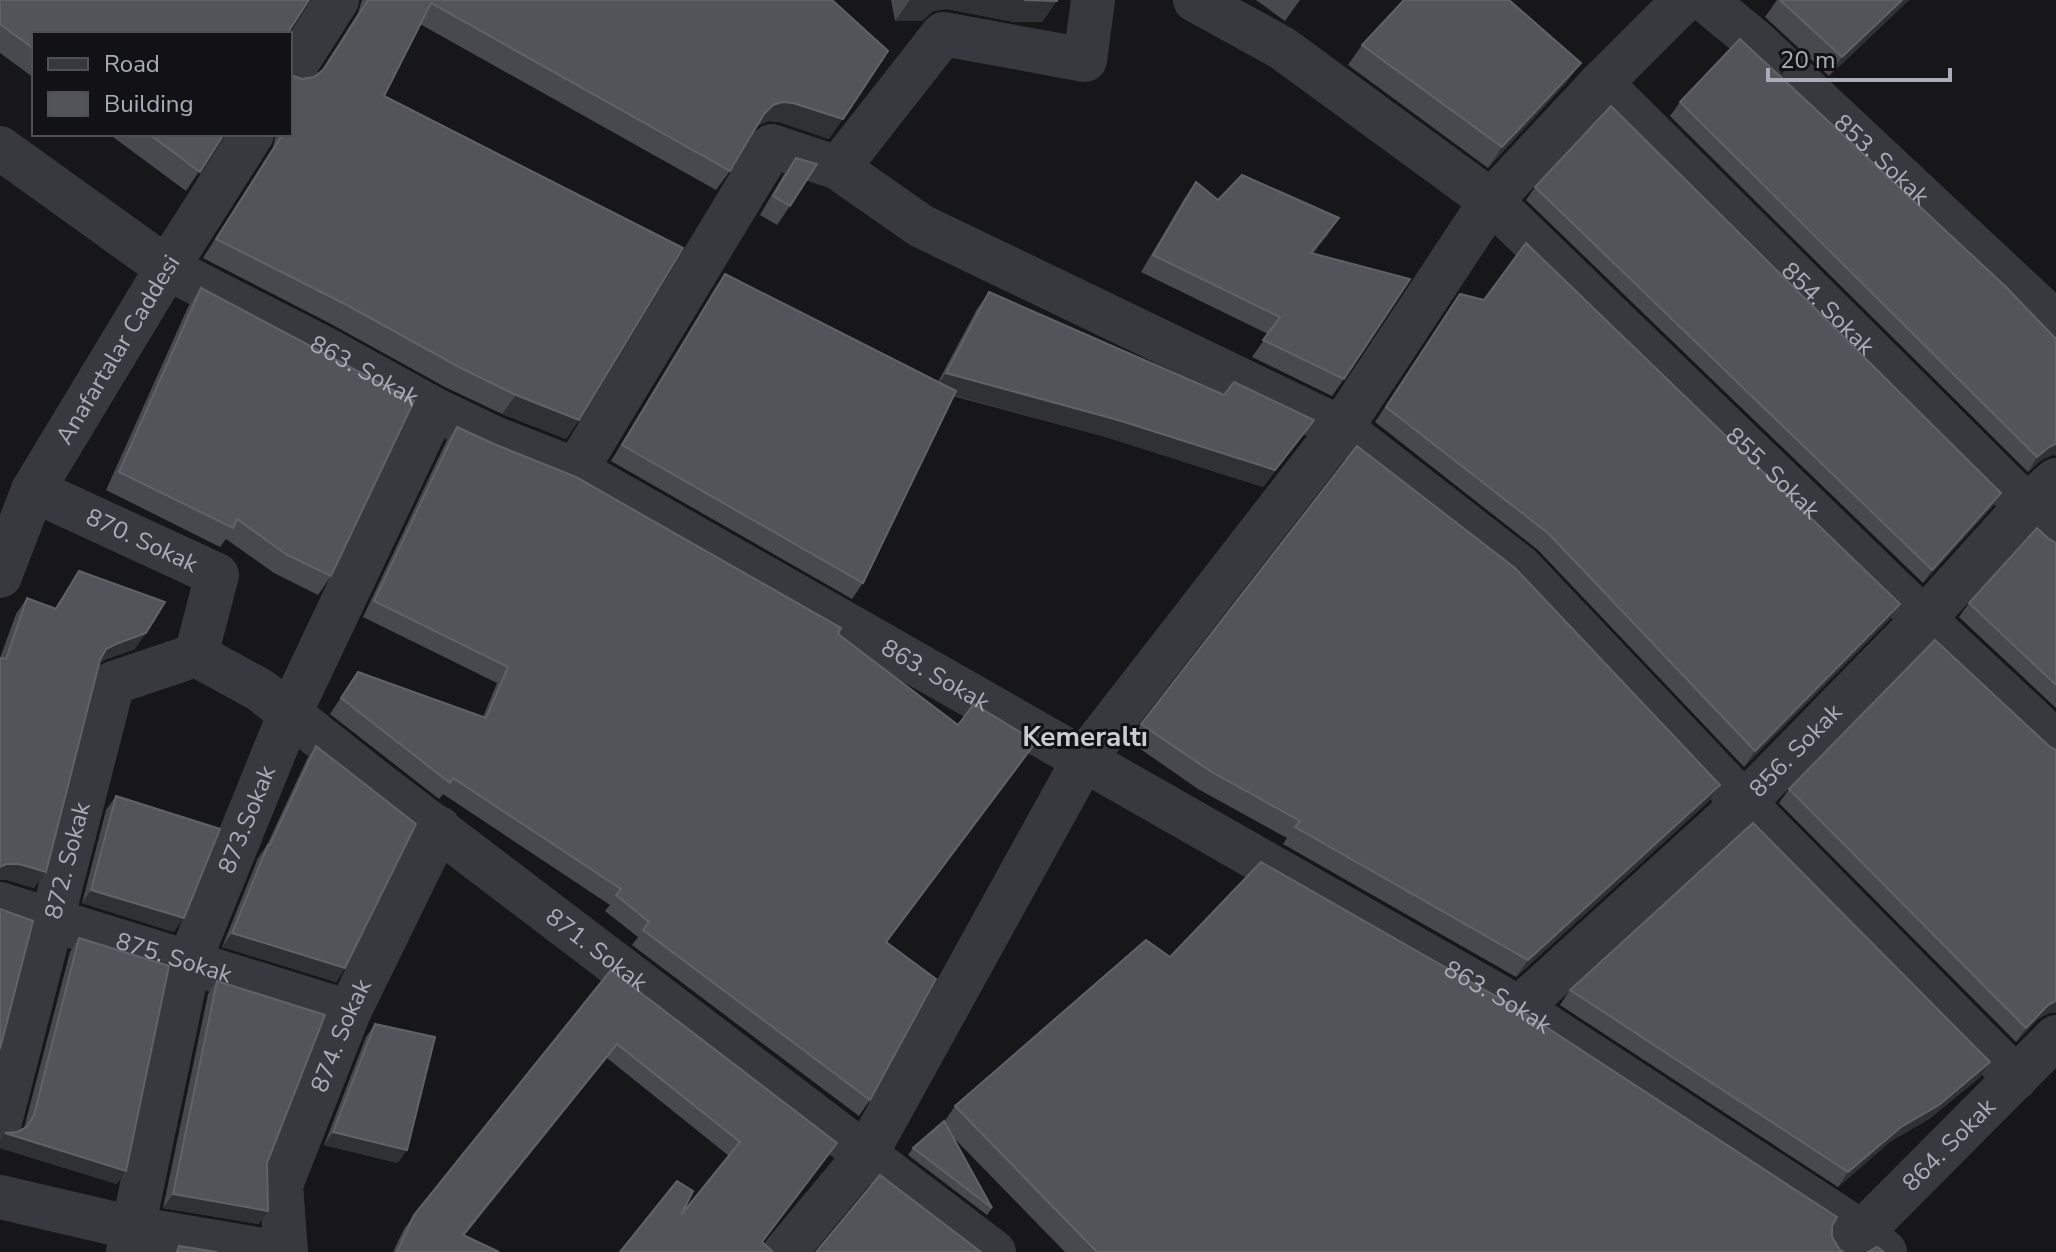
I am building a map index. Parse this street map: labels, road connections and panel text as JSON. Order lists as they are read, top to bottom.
{
  "streets": {
    "street": [
      "853. Sokak",
      "854. Sokak",
      "Anafartalar Caddesi",
      "863. Sokak",
      "855. Sokak",
      "870. Sokak",
      "856. Sokak",
      "873.Sokak",
      "872. Sokak",
      "871. Sokak",
      "875. Sokak",
      "874. Sokak",
      "864. Sokak"
    ]
  },
  "crossings": [
    ["854. Sokak", "856. Sokak"],
    ["Anafartalar Caddesi", "863. Sokak"],
    ["Anafartalar Caddesi", "870. Sokak"],
    ["863. Sokak", "856. Sokak"],
    ["863. Sokak", "873.Sokak"],
    ["863. Sokak", "864. Sokak"],
    ["855. Sokak", "856. Sokak"],
    ["870. Sokak", "872. Sokak"],
    ["870. Sokak", "871. Sokak"],
    ["873.Sokak", "871. Sokak"],
    ["873.Sokak", "875. Sokak"],
    ["872. Sokak", "871. Sokak"],
    ["872. Sokak", "875. Sokak"],
    ["871. Sokak", "874. Sokak"],
    ["875. Sokak", "874. Sokak"]
  ],
  "districts": ["Kemeraltı"],
  "legend": ["Road", "Building"],
  "scale_bar": "20 m"
}
